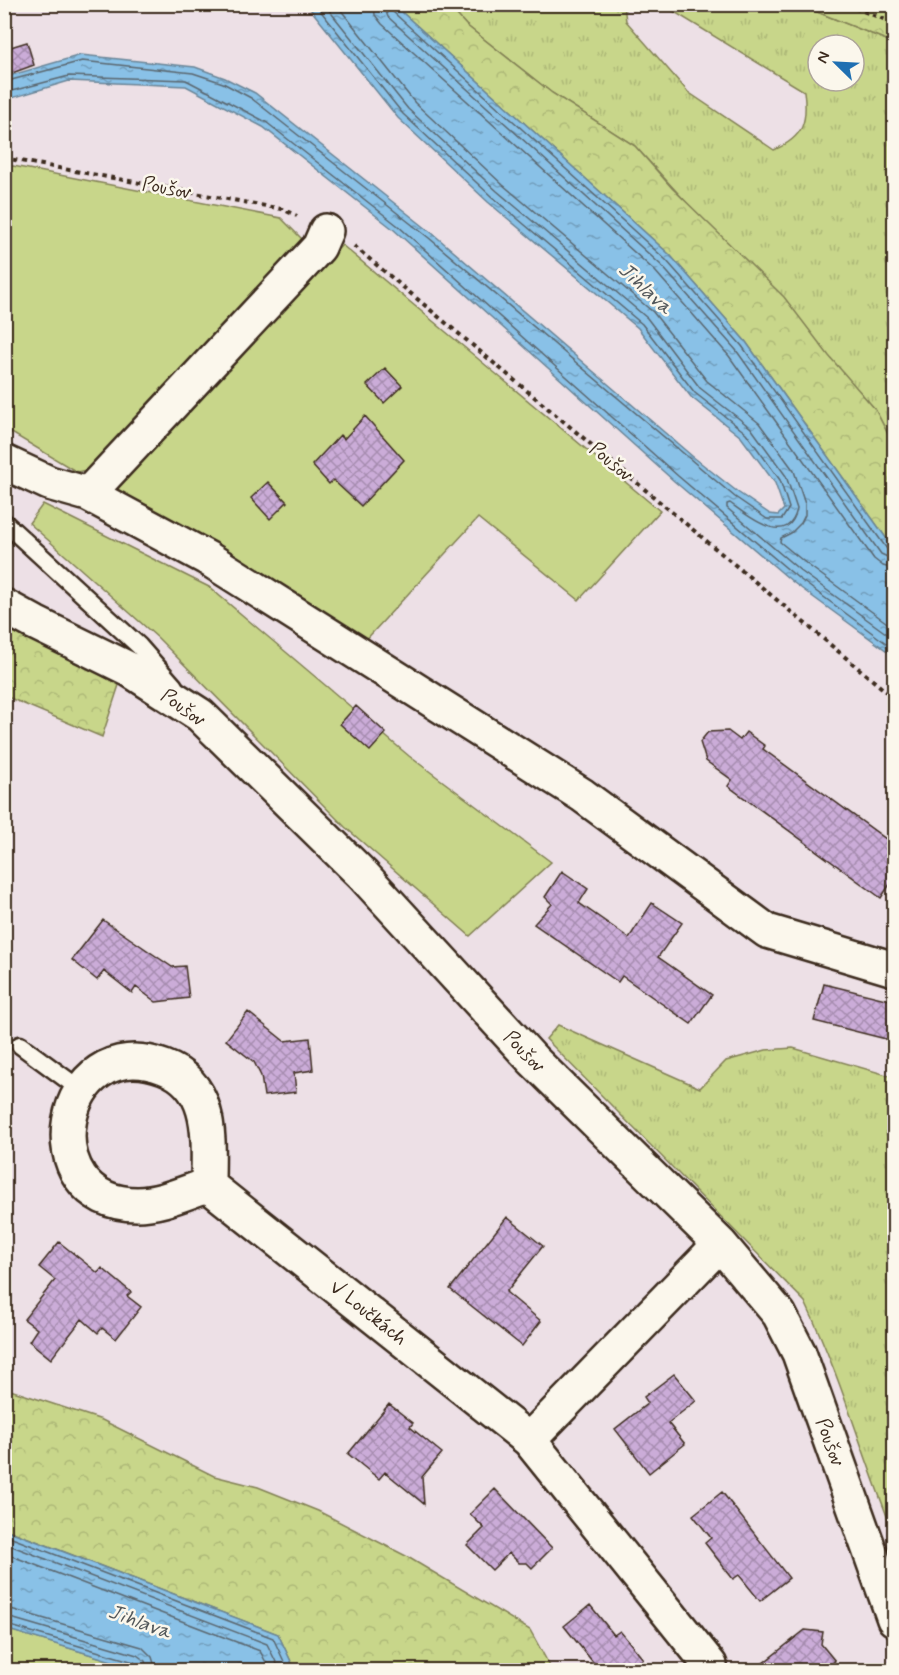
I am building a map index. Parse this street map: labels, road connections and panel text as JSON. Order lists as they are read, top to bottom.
{
  "streets": {
    "street": ["Poušov", "V Loučkách"]
  },
  "water": ["Jihlava"],
  "north": "top left"
}
